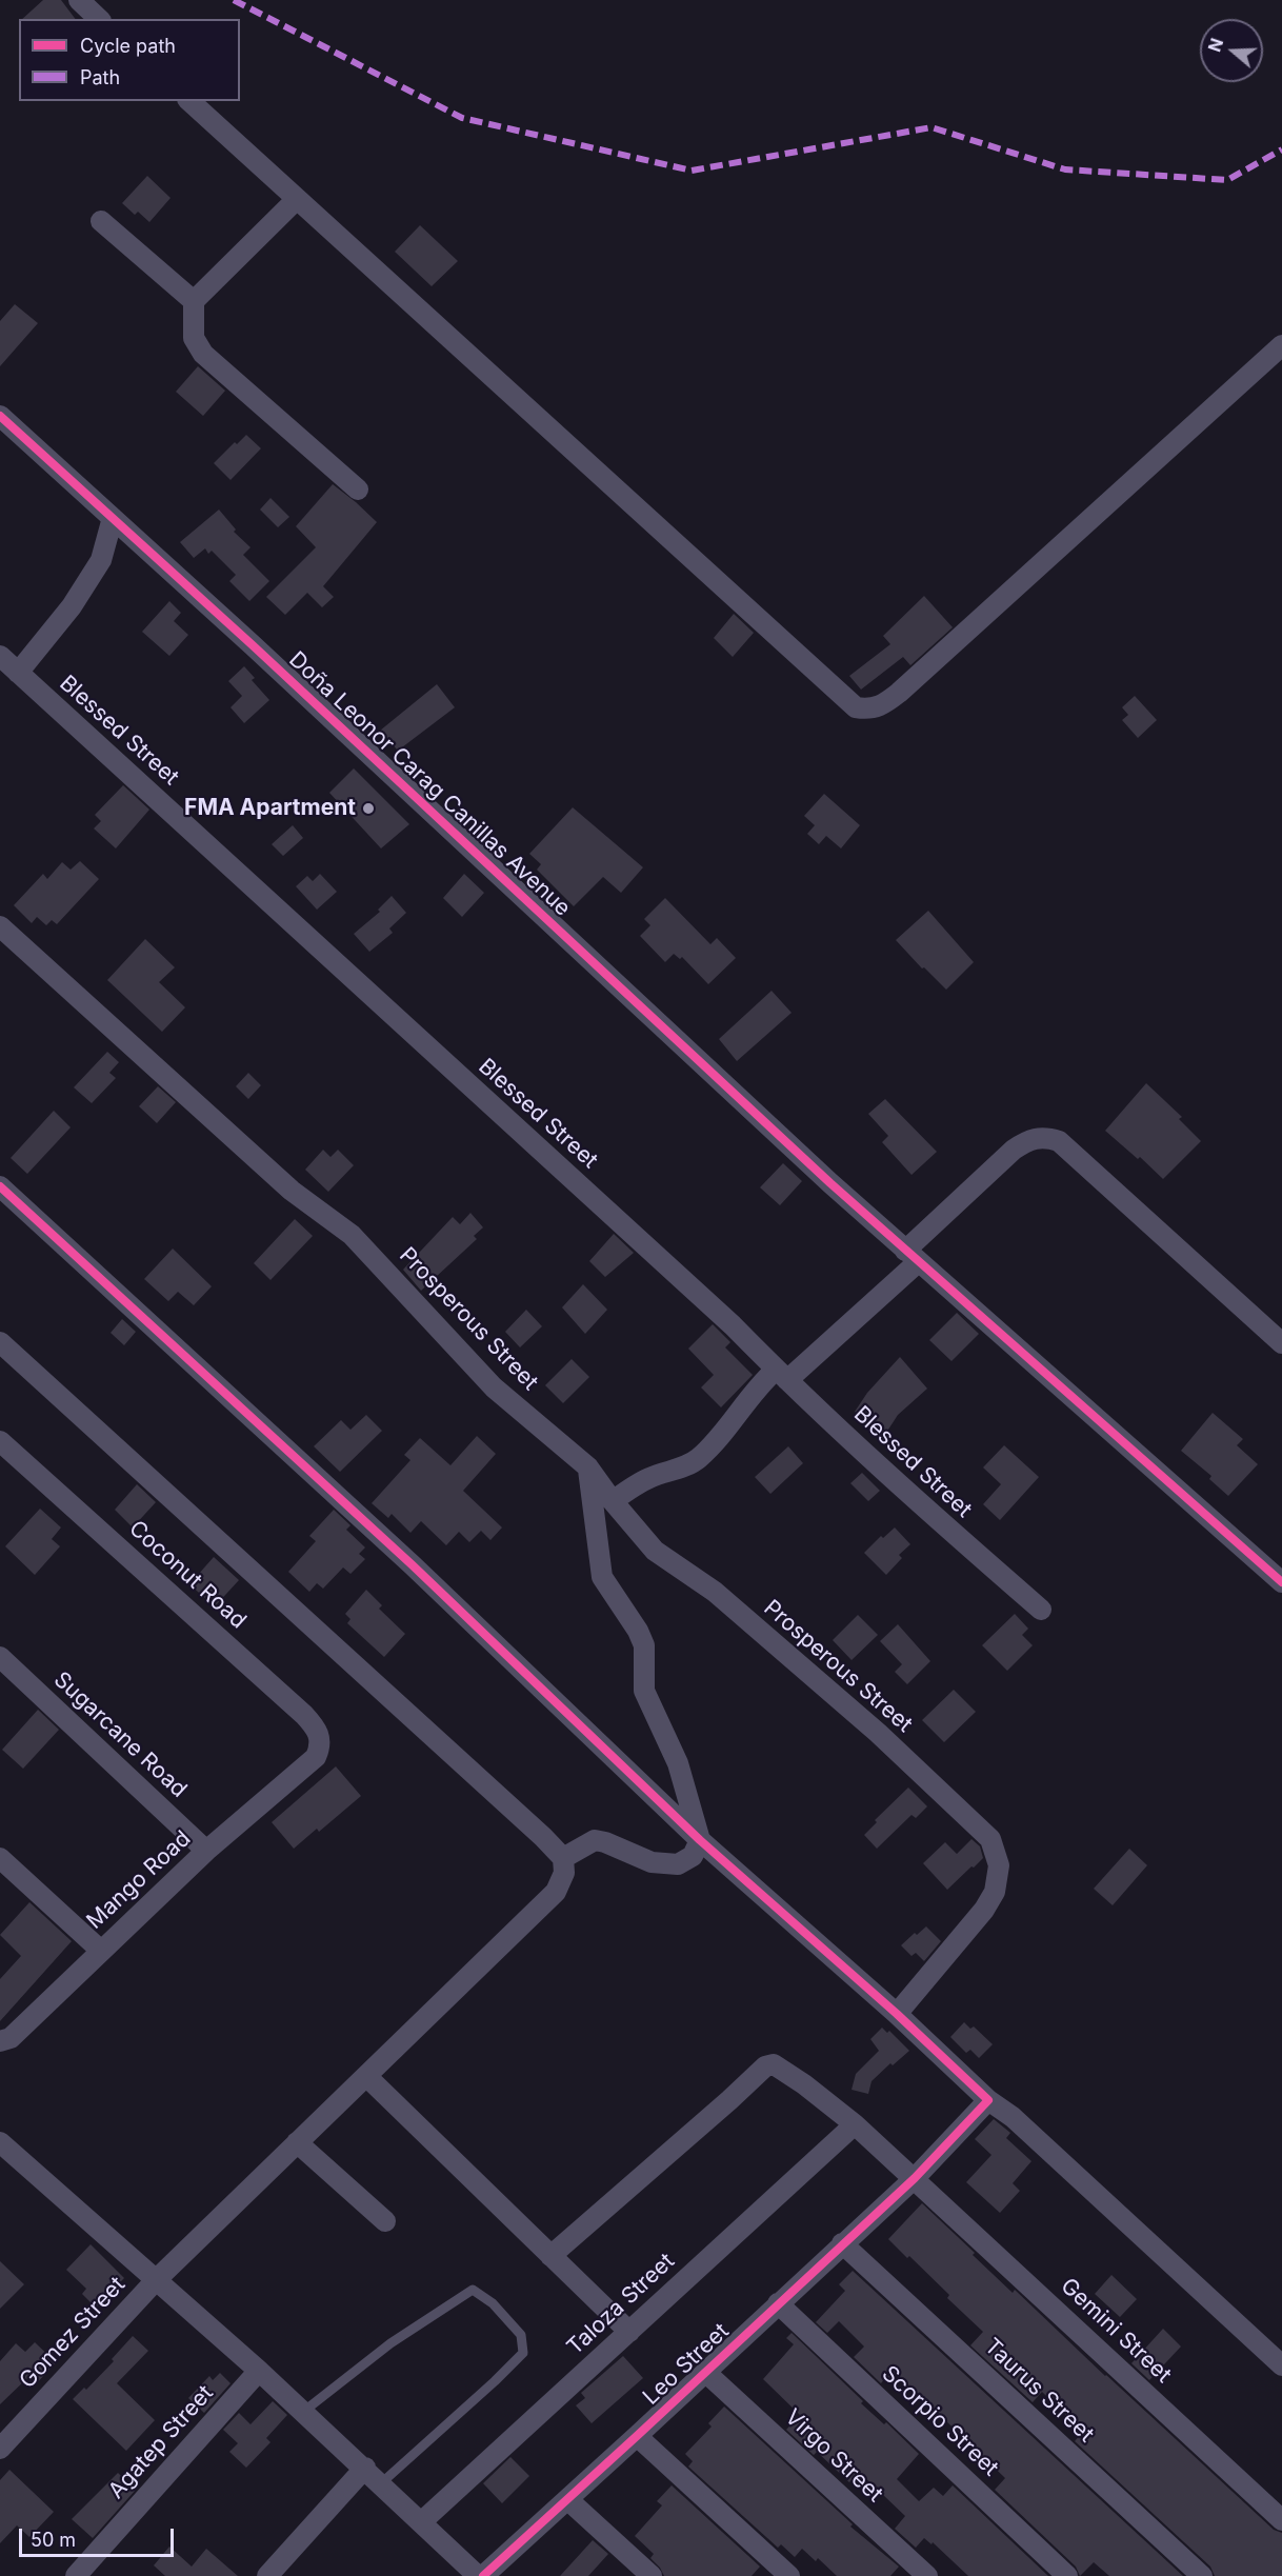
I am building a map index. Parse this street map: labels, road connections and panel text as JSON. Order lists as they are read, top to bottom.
{
  "streets": {
    "street": [
      "Blessed Street",
      "Doña Leonor Carag Canillas Avenue",
      "Prosperous Street",
      "Coconut Road",
      "Sugarcane Road",
      "Mango Road",
      "Taloza Street",
      "Gemini Street",
      "Gomez Street",
      "Leo Street",
      "Taurus Street",
      "Scorpio Street",
      "Agatep Street",
      "Virgo Street"
    ]
  },
  "crossings": [
    ["Coconut Road", "Mango Road"],
    ["Sugarcane Road", "Mango Road"],
    ["Taloza Street", "Gemini Street"],
    ["Gemini Street", "Leo Street"],
    ["Leo Street", "Taurus Street"],
    ["Leo Street", "Scorpio Street"],
    ["Leo Street", "Virgo Street"]
  ],
  "places": ["FMA Apartment"],
  "legend": ["Cycle path", "Path"],
  "scale_bar": "50 m",
  "north": "left"
}
